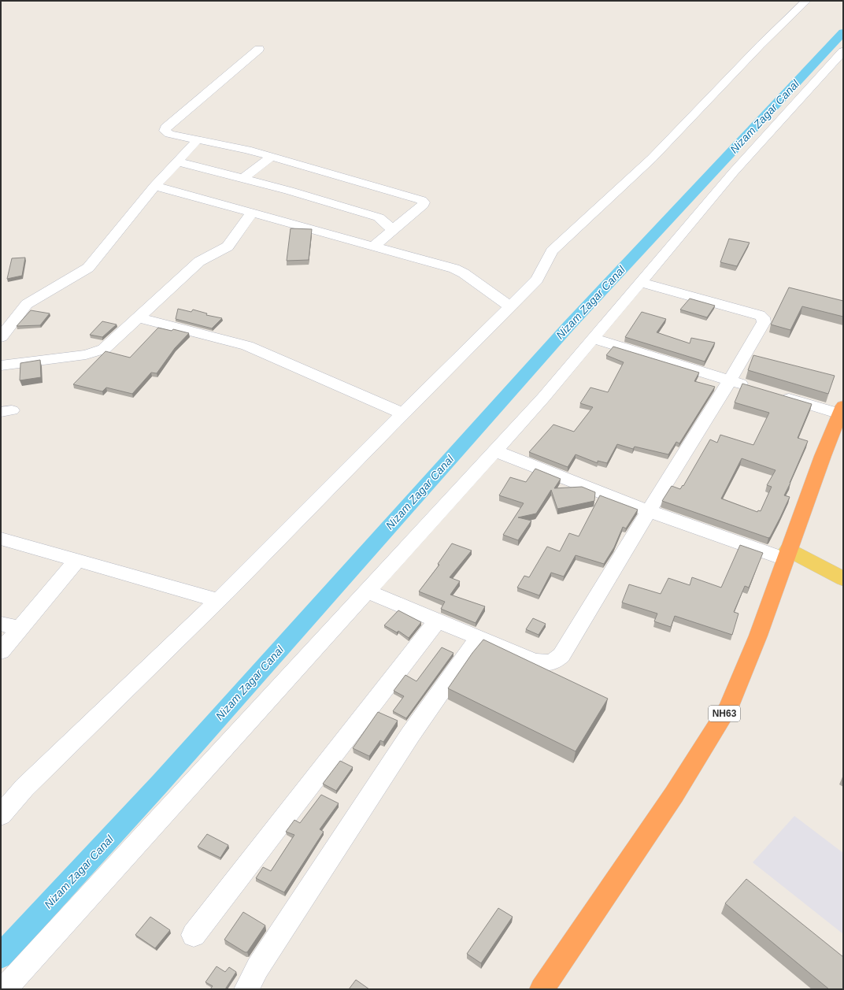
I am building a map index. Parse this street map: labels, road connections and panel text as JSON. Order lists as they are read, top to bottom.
{
  "streets": {
    "highway": ["NH63"]
  },
  "water": ["Nizam Zagar Canal"]
}
